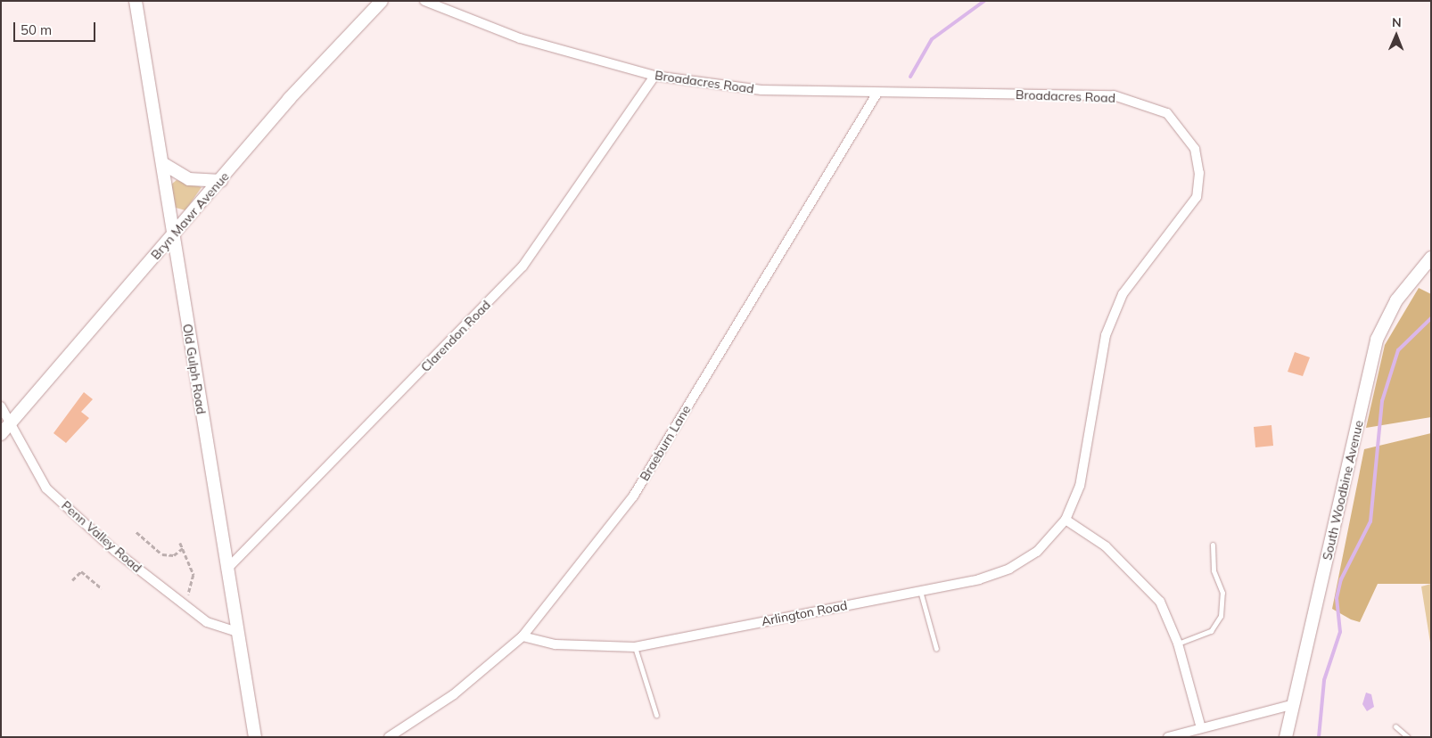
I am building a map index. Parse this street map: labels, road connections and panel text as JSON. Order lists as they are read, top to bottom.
{
  "streets": {
    "street": [
      "Broadacres Road",
      "Bryn Mawr Avenue",
      "Clarendon Road",
      "Old Gulph Road",
      "Braeburn Lane",
      "South Woodbine Avenue",
      "Penn Valley Road",
      "Arlington Road"
    ]
  },
  "crossings": [
    ["Broadacres Road", "Clarendon Road"],
    ["Broadacres Road", "Braeburn Lane"],
    ["Broadacres Road", "Arlington Road"],
    ["Bryn Mawr Avenue", "Old Gulph Road"],
    ["Bryn Mawr Avenue", "Penn Valley Road"],
    ["Clarendon Road", "Old Gulph Road"],
    ["Old Gulph Road", "Penn Valley Road"],
    ["Braeburn Lane", "Arlington Road"]
  ],
  "scale_bar": "50 m",
  "north": "top"
}
